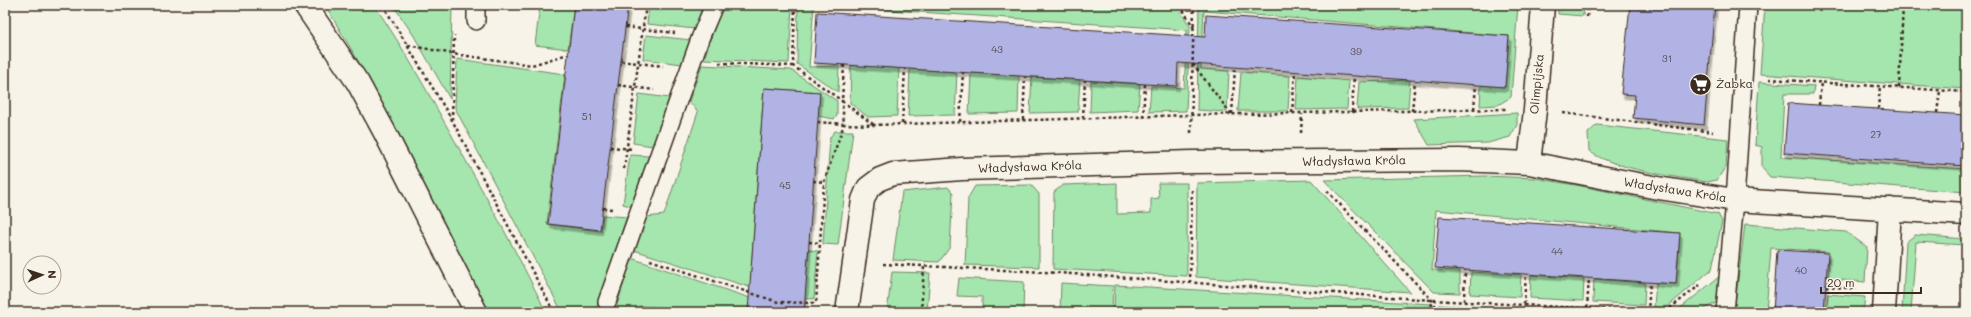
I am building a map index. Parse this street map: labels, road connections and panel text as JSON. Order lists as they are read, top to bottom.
{
  "streets": {
    "street": ["Olimpijska", "Władysława Króla"]
  },
  "crossings": [
    ["Olimpijska", "Władysława Króla"]
  ],
  "places": {
    "supermarket": ["Żabka"]
  },
  "house_numbers": [
    "43",
    "39",
    "31",
    "51",
    "27",
    "45",
    "44",
    "40"
  ],
  "scale_bar": "20 m",
  "north": "right"
}
